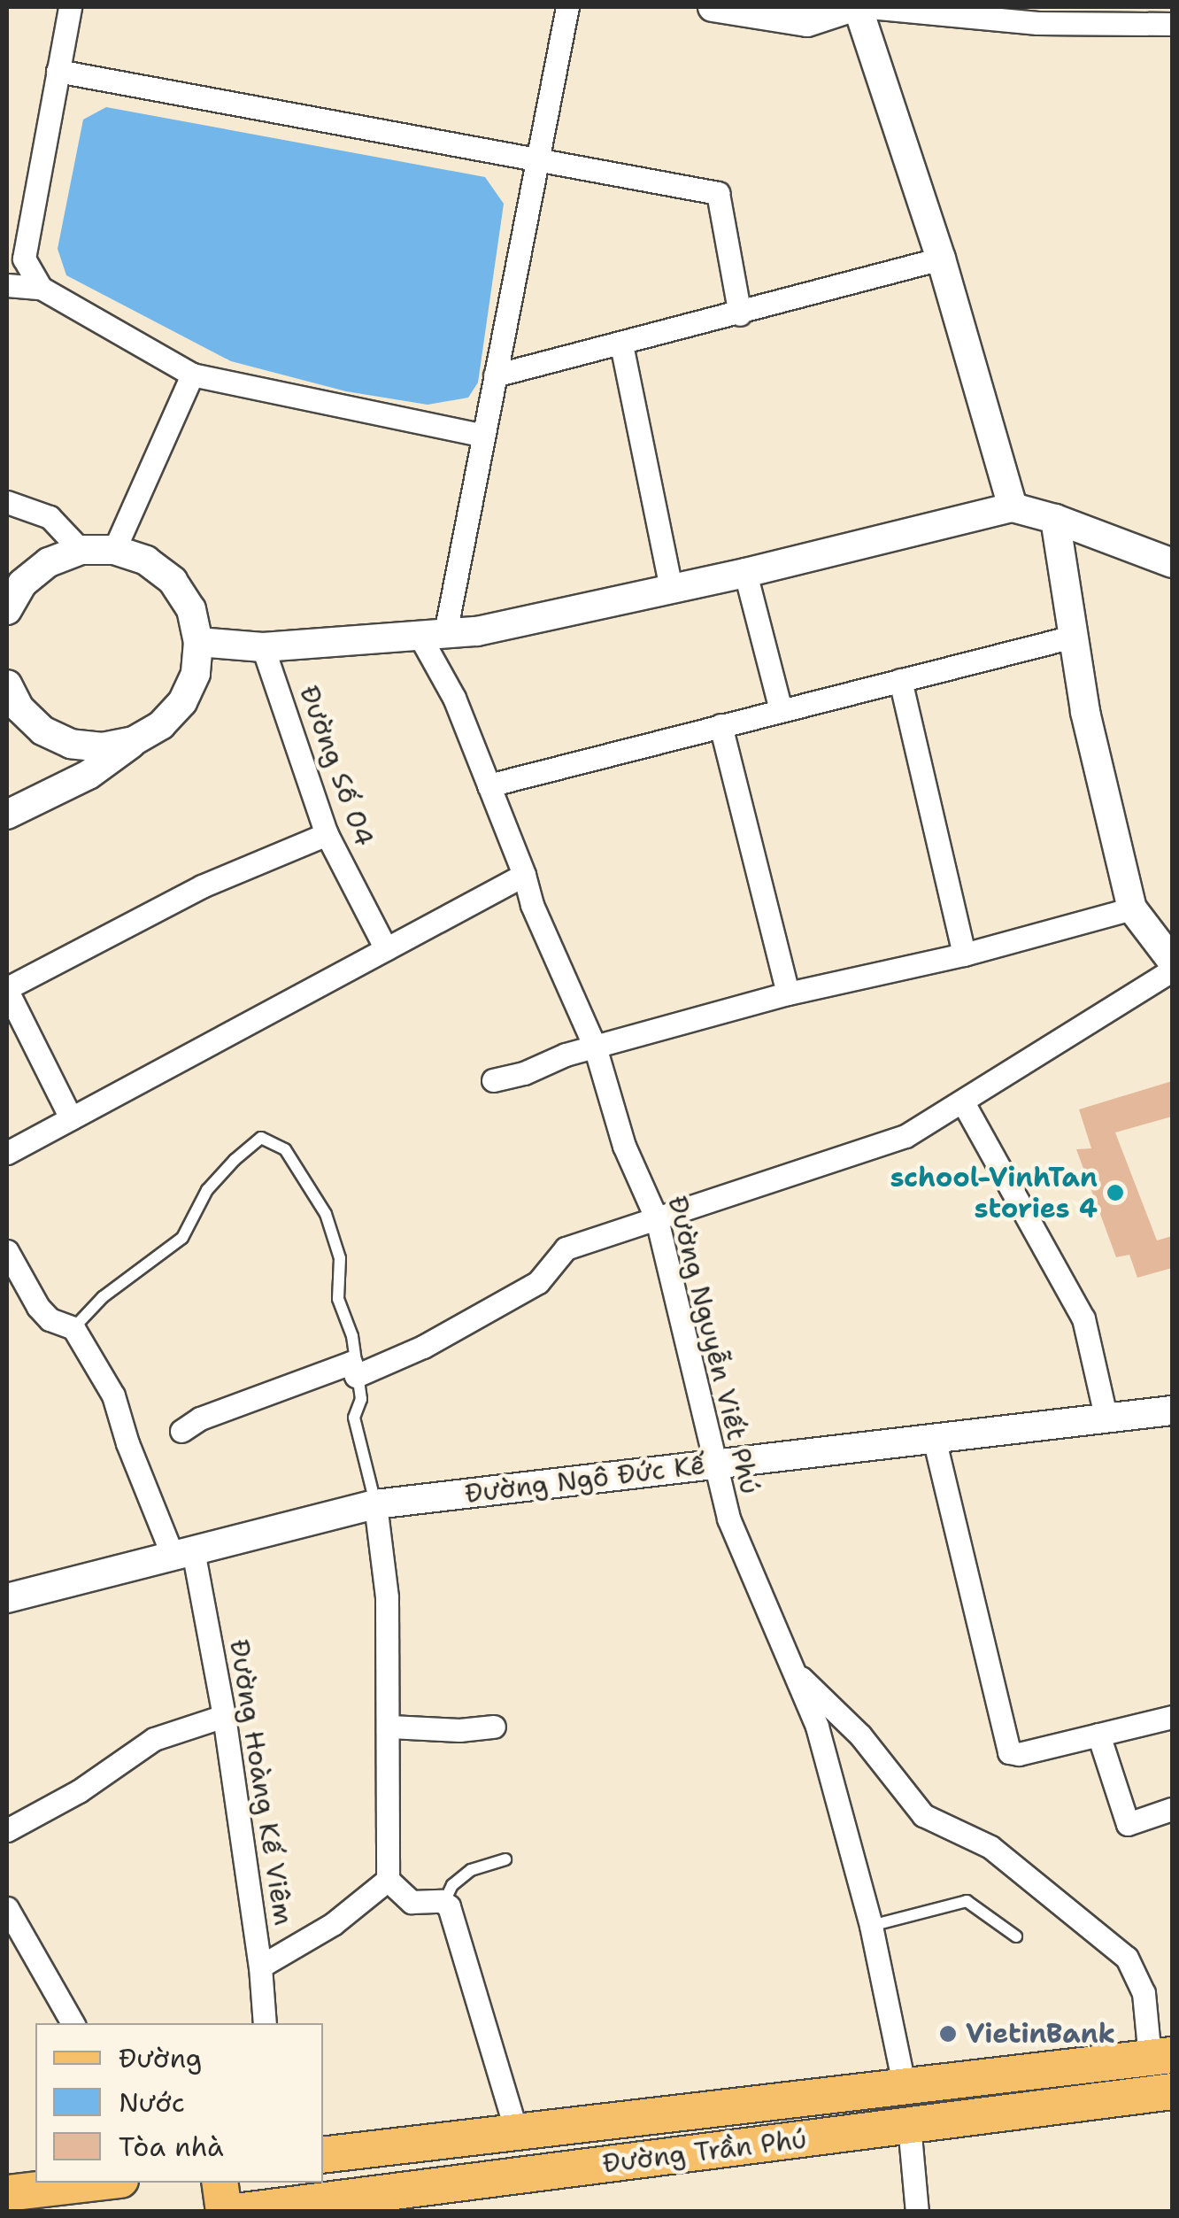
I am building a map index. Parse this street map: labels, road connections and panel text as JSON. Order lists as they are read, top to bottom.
{
  "streets": {
    "main road": ["Đường Trần Phú"],
    "street": [
      "Đường Số 04",
      "Đường Nguyễn Viết Phú",
      "Đường Ngô Đức Kế",
      "Đường Hoàng Kế Viêm"
    ]
  },
  "crossings": [
    ["Đường Nguyễn Viết Phú", "Đường Ngô Đức Kế"],
    ["Đường Nguyễn Viết Phú", "Đường Trần Phú"],
    ["Đường Ngô Đức Kế", "Đường Hoàng Kế Viêm"]
  ],
  "places": ["school-VinhTan stories 4", "VietinBank"],
  "legend": ["Đường", "Nước", "Tòa nhà"]
}
